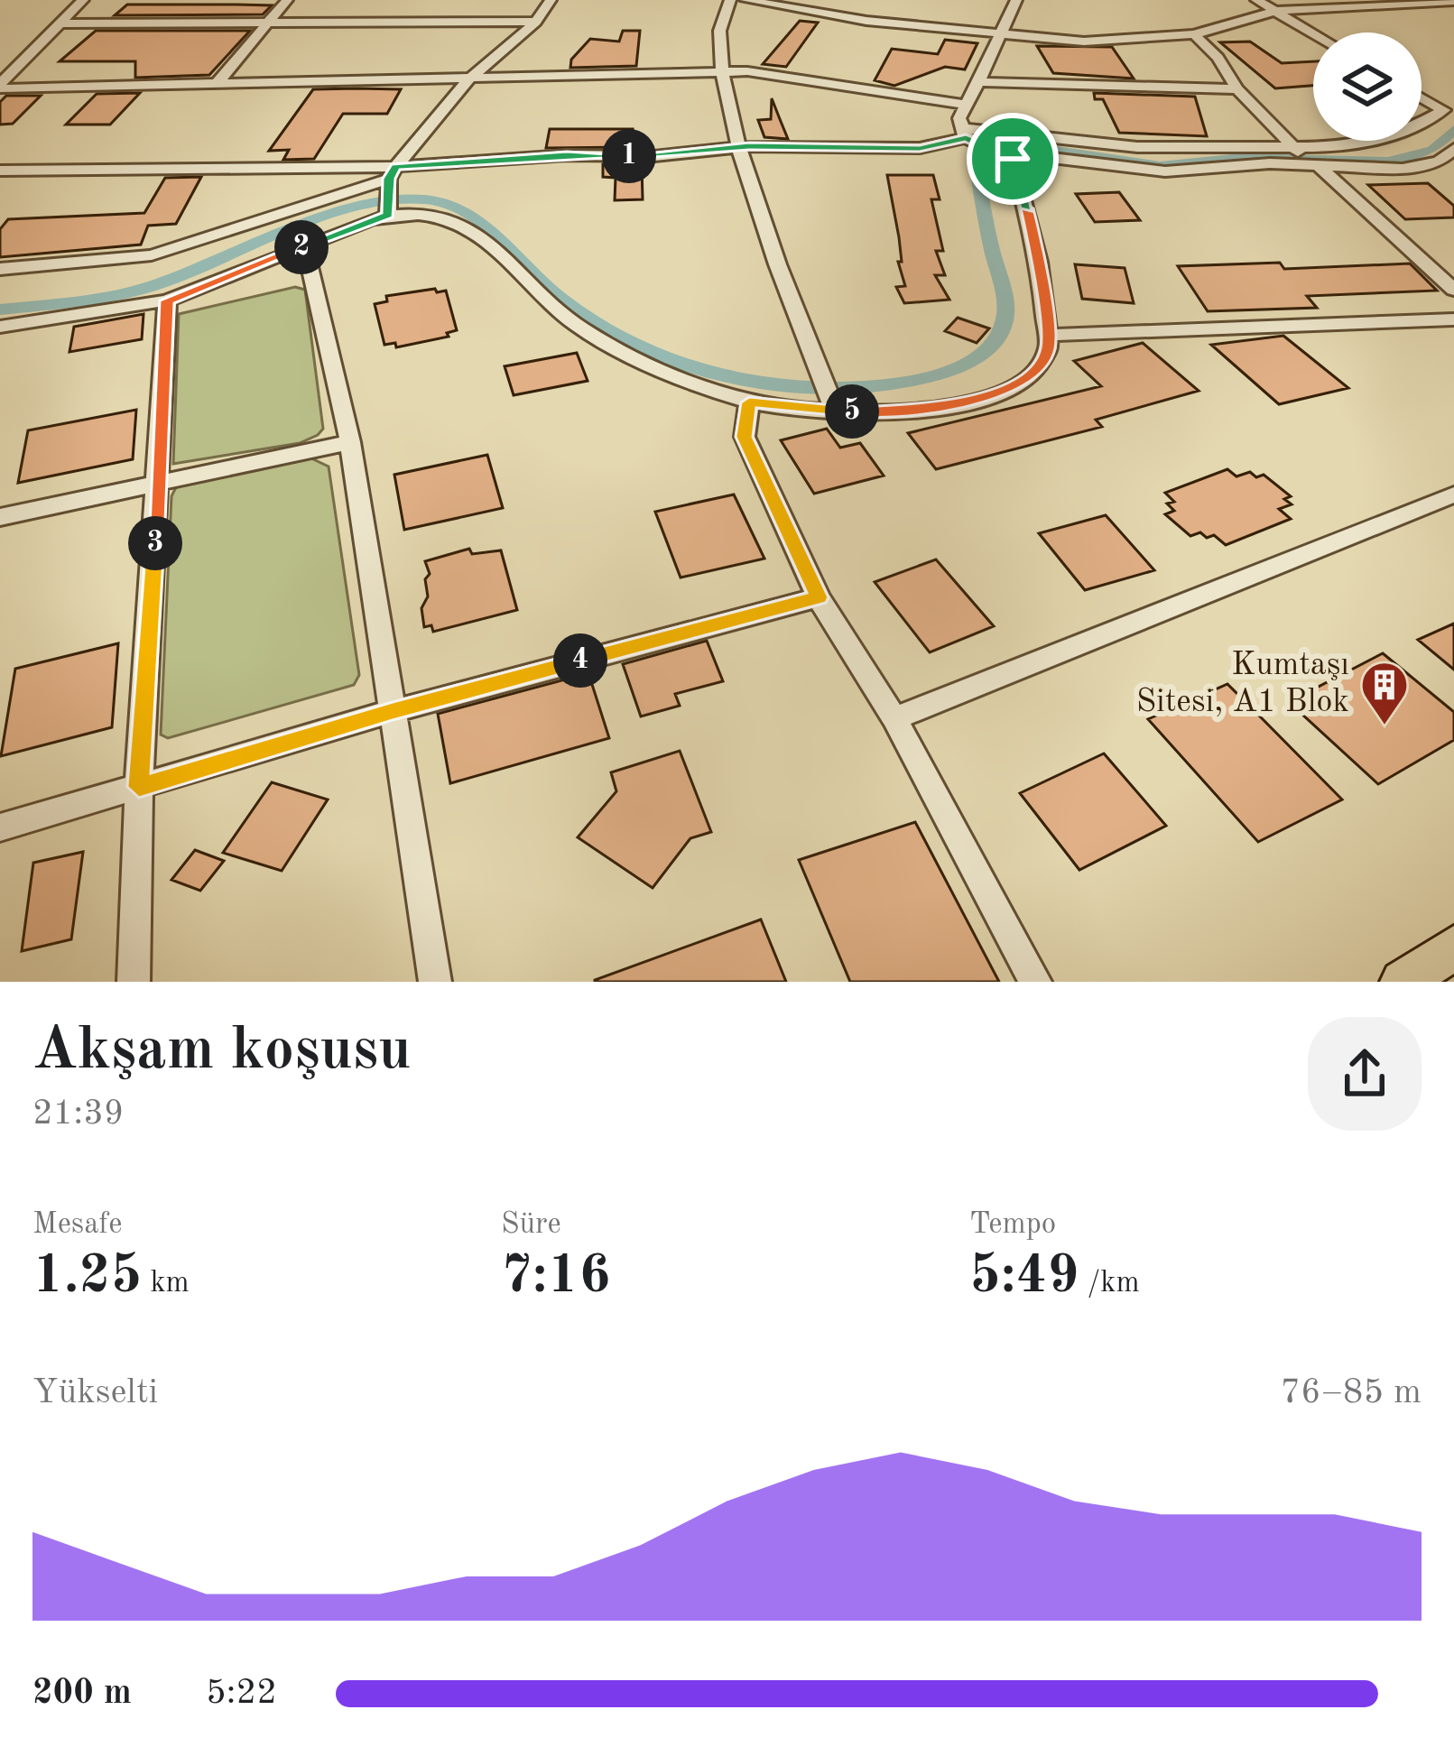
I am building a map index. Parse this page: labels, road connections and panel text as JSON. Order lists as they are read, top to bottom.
{
  "places": {
    "building": ["Kumtaşı Sitesi, A1 Blok"]
  },
  "page": {
    "pins": [
      "1",
      "2",
      "5",
      "3",
      "4"
    ],
    "heading": ["Akşam koşusu", "21:39"],
    "stats": [
      ["Mesafe", "1.25 km"],
      ["Süre", "7:16"],
      ["Tempo", "5:49 /km"]
    ],
    "chart": ["Yükselti", "76–85 m"],
    "list": [
      {
        "name": "200 m",
        "note": "5:22"
      }
    ]
  }
}
